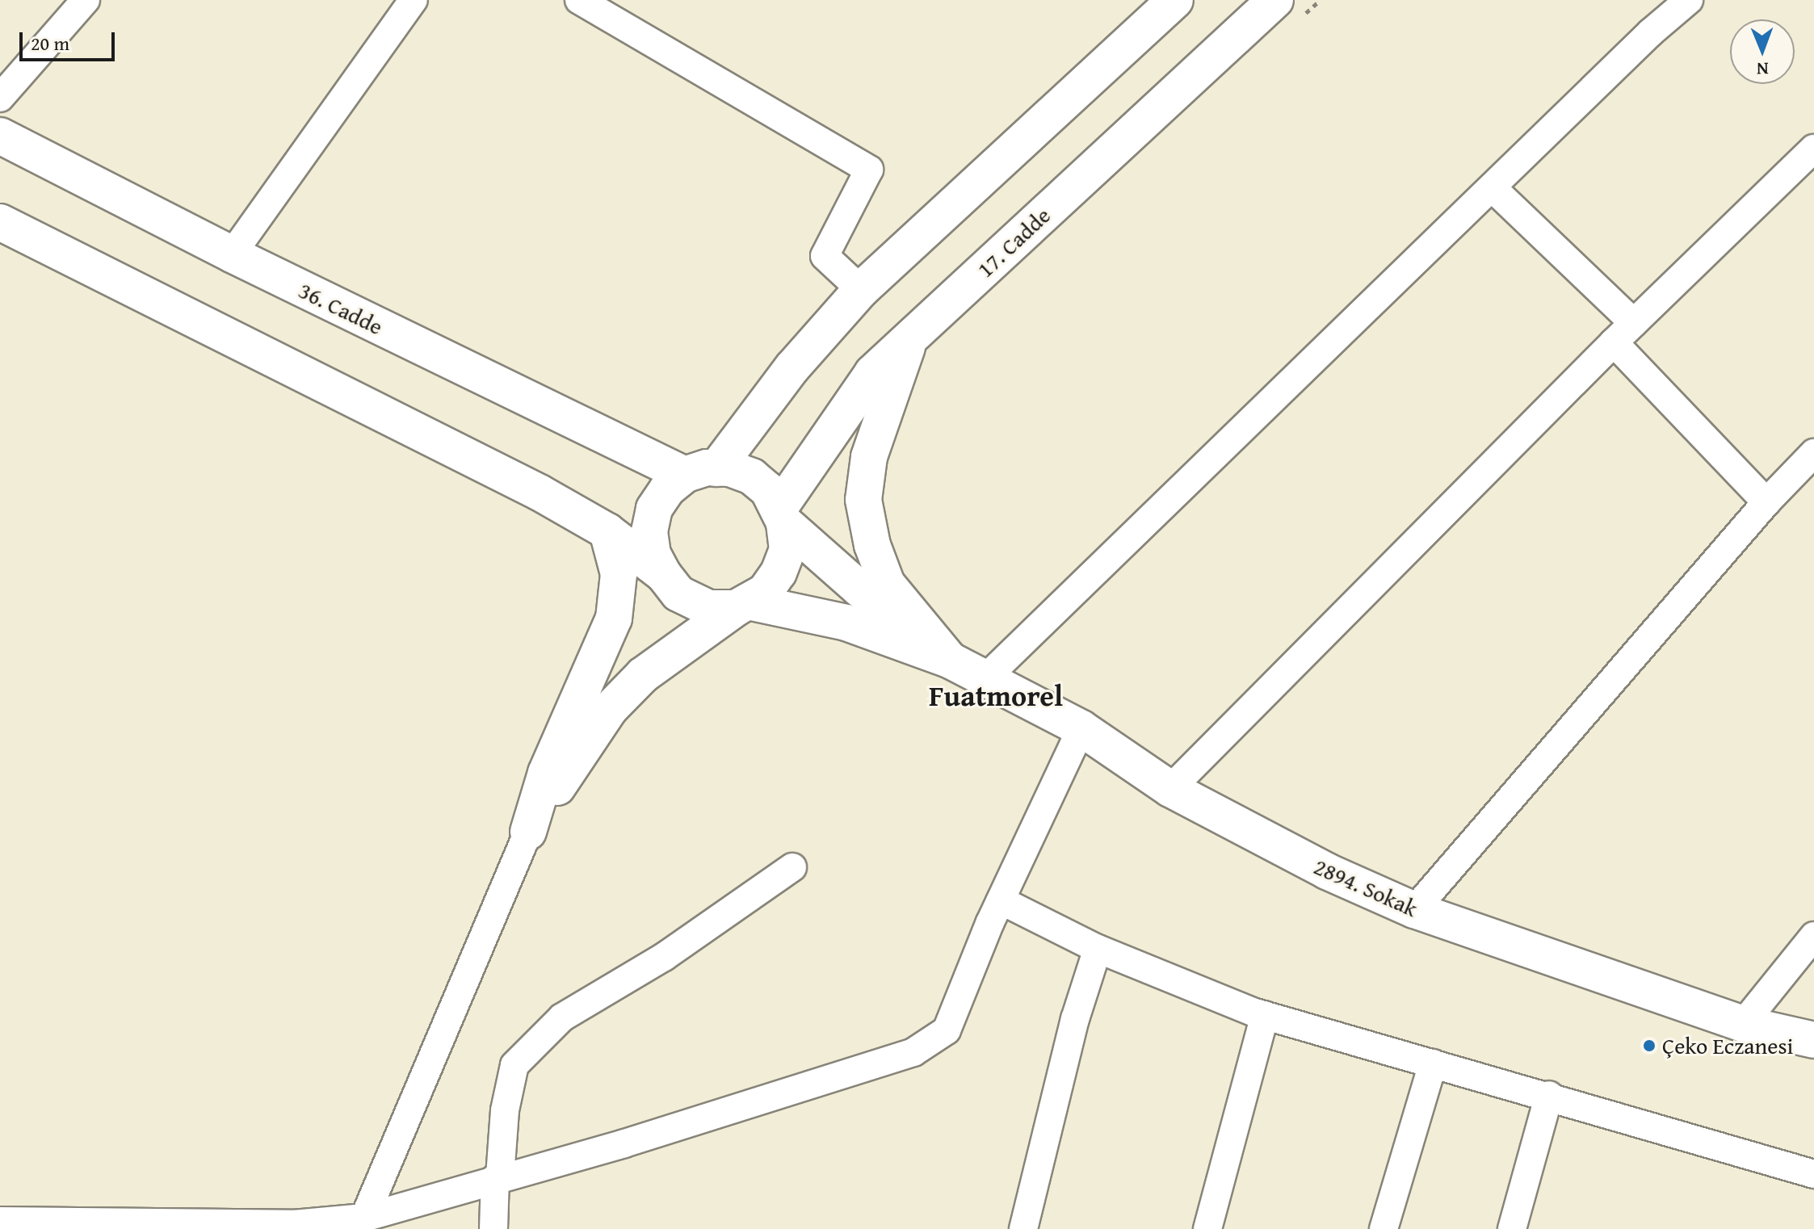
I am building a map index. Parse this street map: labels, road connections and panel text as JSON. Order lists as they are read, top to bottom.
{
  "streets": {
    "street": ["17. Cadde", "36. Cadde", "2894. Sokak"]
  },
  "crossings": [
    ["17. Cadde", "36. Cadde"]
  ],
  "districts": ["Fuatmorel"],
  "places": ["Çeko Eczanesi"],
  "scale_bar": "20 m",
  "north": "bottom"
}
